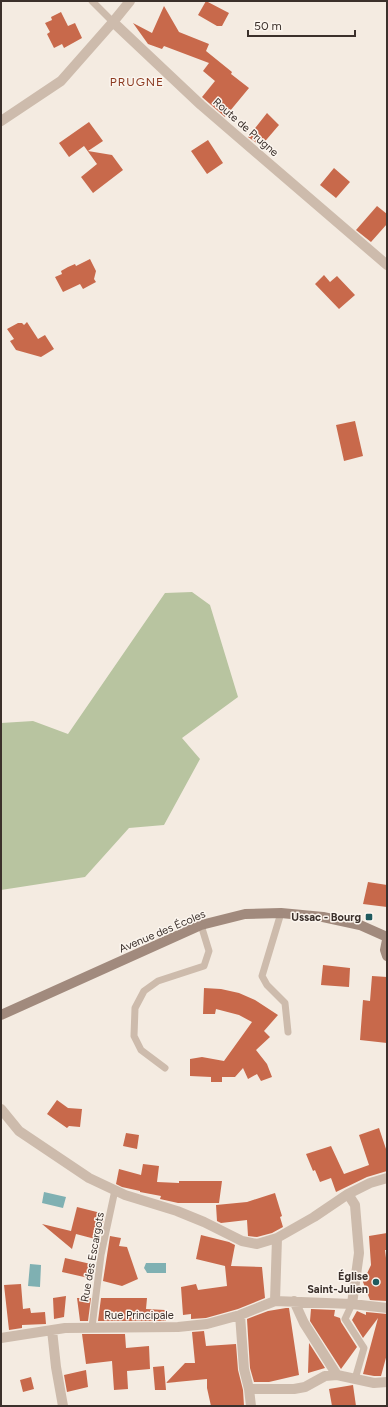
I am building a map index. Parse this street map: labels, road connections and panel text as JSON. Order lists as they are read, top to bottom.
{
  "streets": {
    "street": ["Route de Prugne", "Avenue des Écoles", "Rue Principale"],
    "lane": ["Rue des Escargots"]
  },
  "crossings": [
    ["Rue des Escargots", "Rue Principale"]
  ],
  "districts": ["PRUGNE"],
  "places": {
    "transit": ["Ussac - Bourg"],
    "other": ["Église Saint-Julien"]
  },
  "scale_bar": "50 m"
}
